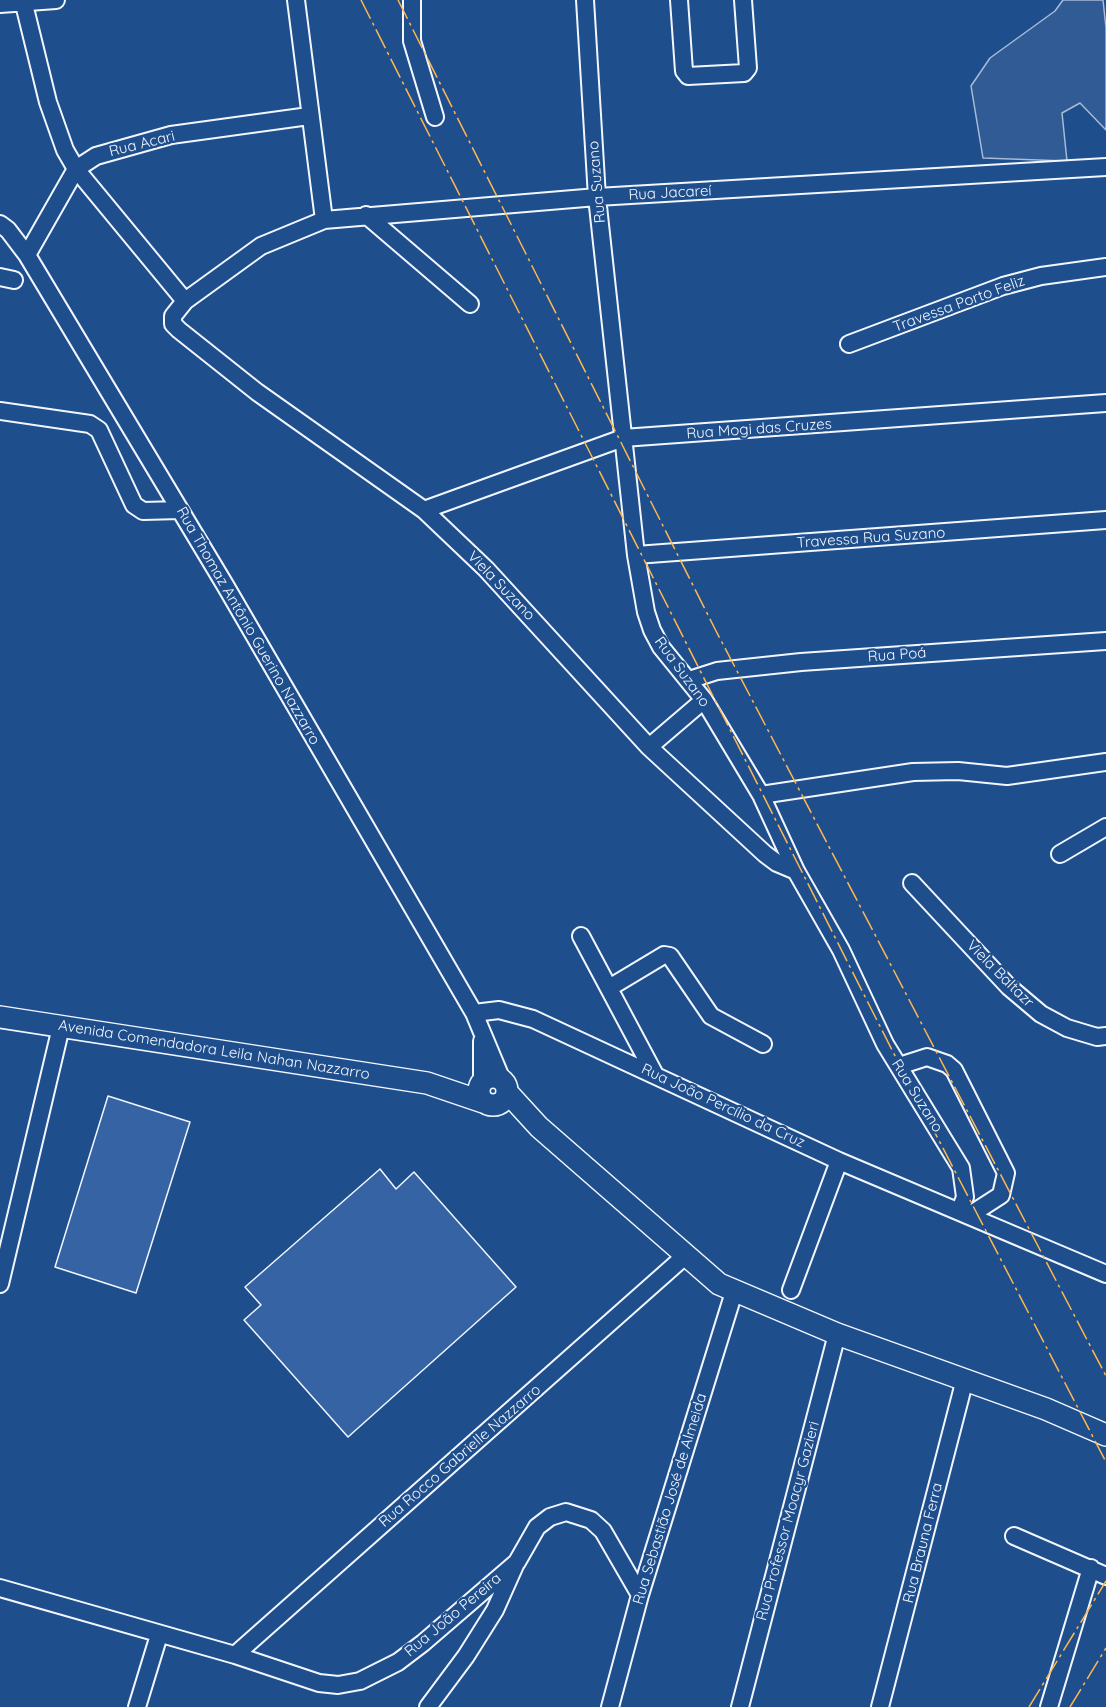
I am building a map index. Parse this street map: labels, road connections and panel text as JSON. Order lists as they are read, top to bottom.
{
  "streets": {
    "main road": ["Avenida Comendadora Leila Nahan Nazzarro"],
    "street": [
      "Rua Acari",
      "Rua Suzano",
      "Rua Jacareí",
      "Travessa Porto Feliz",
      "Rua Mogi das Cruzes",
      "Travessa Rua Suzano",
      "Viela Suzano",
      "Rua Thomaz Antônio Guerino Nazzarro",
      "Rua Poá",
      "Viela Baltazr",
      "Rua João Percílio da Cruz",
      "Rua Rocco Gabrielle Nazzarro",
      "Rua Sebastião José de Almeida",
      "Rua Professor Moacyr Gazieri",
      "Rua Brauna Ferra",
      "Rua João Pereira"
    ]
  },
  "crossings": [
    ["Rua Suzano", "Rua Jacareí"],
    ["Rua Suzano", "Rua Mogi das Cruzes"],
    ["Rua Suzano", "Travessa Rua Suzano"],
    ["Rua Suzano", "Viela Suzano"],
    ["Rua Suzano", "Rua Poá"],
    ["Rua Suzano", "Rua João Percílio da Cruz"],
    ["Rua Jacareí", "Viela Suzano"],
    ["Rua Mogi das Cruzes", "Viela Suzano"],
    ["Rua Thomaz Antônio Guerino Nazzarro", "Avenida Comendadora Leila Nahan Nazzarro"],
    ["Rua Thomaz Antônio Guerino Nazzarro", "Rua João Percílio da Cruz"],
    ["Avenida Comendadora Leila Nahan Nazzarro", "Rua Rocco Gabrielle Nazzarro"],
    ["Avenida Comendadora Leila Nahan Nazzarro", "Rua Sebastião José de Almeida"],
    ["Avenida Comendadora Leila Nahan Nazzarro", "Rua Professor Moacyr Gazieri"],
    ["Avenida Comendadora Leila Nahan Nazzarro", "Rua Brauna Ferra"],
    ["Rua Rocco Gabrielle Nazzarro", "Rua João Pereira"],
    ["Rua Sebastião José de Almeida", "Rua João Pereira"]
  ]
}
